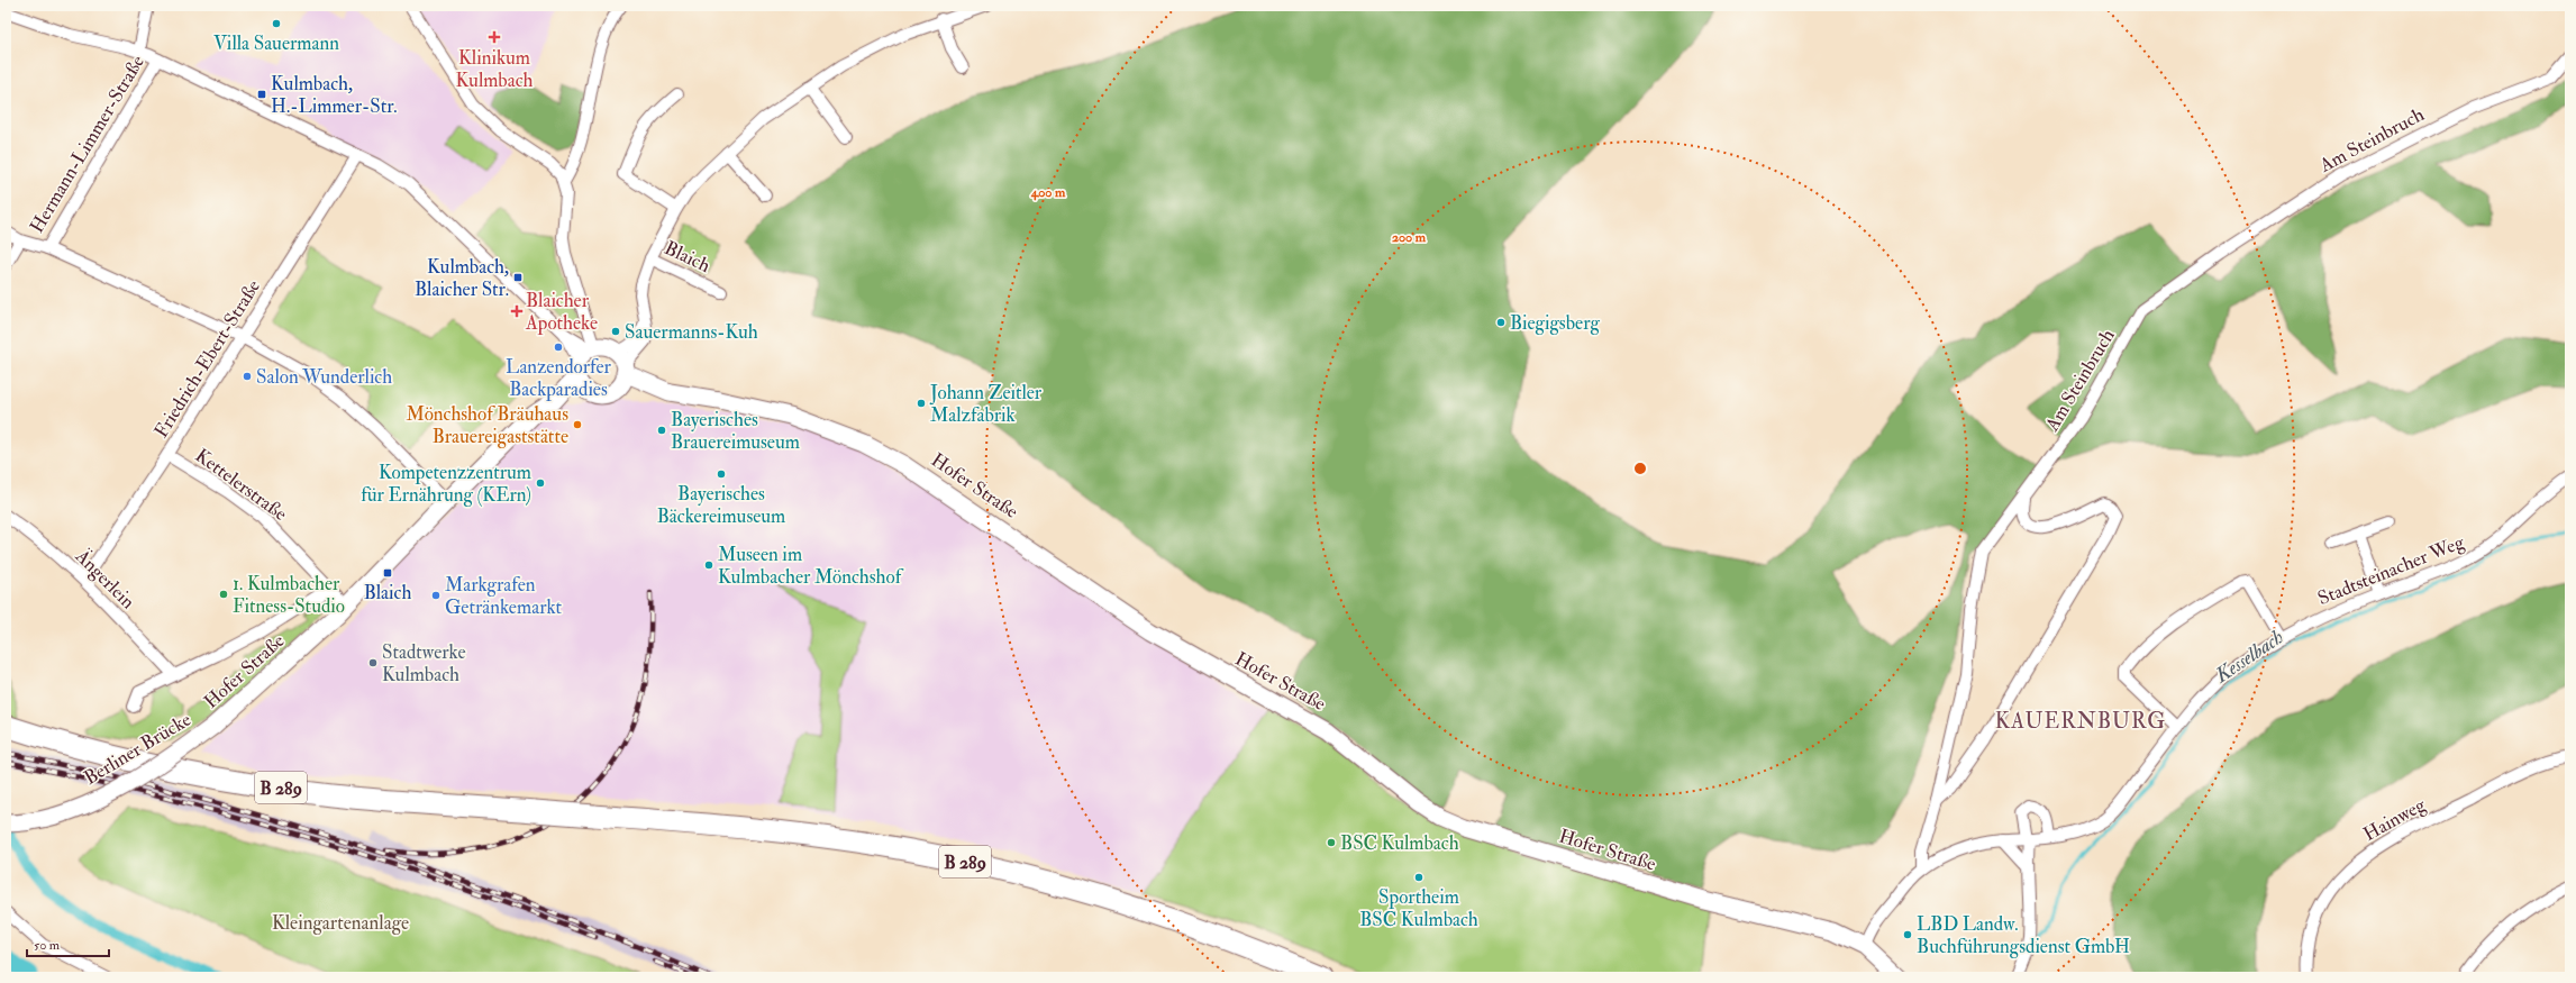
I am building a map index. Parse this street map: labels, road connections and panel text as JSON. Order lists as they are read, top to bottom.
{
  "streets": {
    "highway": ["B 289"],
    "street": [
      "Am Steinbruch",
      "Hermann-Limmer-Straße",
      "Blaich",
      "Friedrich-Ebert-Straße",
      "Kettelerstraße",
      "Hofer Straße",
      "Stadtsteinacher Weg",
      "Ängerlein",
      "Berliner Brücke",
      "Hainweg"
    ]
  },
  "crossings": [
    ["Blaich", "Hofer Straße"],
    ["Friedrich-Ebert-Straße", "Kettelerstraße"],
    ["Friedrich-Ebert-Straße", "Ängerlein"],
    ["Kettelerstraße", "Hofer Straße"],
    ["Hofer Straße", "Ängerlein"],
    ["Hofer Straße", "Berliner Brücke"]
  ],
  "districts": ["KAUERNBURG"],
  "water": ["Kesselbach"],
  "parks": ["Kleingartenanlage"],
  "places": {
    "other": [
      "Villa Sauermann",
      "Biegigsberg",
      "Sauermanns-Kuh",
      "Lanzendorfer Backparadies",
      "Salon Wunderlich",
      "Johann Zeitler Malzfabrik",
      "Mönchshof Bräuhaus Brauereigaststätte",
      "Bayerisches Brauereimuseum",
      "Bayerisches Bäckereimuseum",
      "Kompetenzzentrum für Ernährung (KErn)",
      "Museen im Kulmbacher Mönchshof",
      "1. Kulmbacher Fitness-Studio",
      "Markgrafen Getränkemarkt",
      "Stadtwerke Kulmbach",
      "BSC Kulmbach",
      "Sportheim BSC Kulmbach",
      "LBD Landw. Buchführungsdienst GmbH"
    ],
    "health": ["Klinikum Kulmbach", "Blaicher Apotheke"],
    "transit": ["Kulmbach, H.-Limmer-Str.", "Kulmbach, Blaicher Str.", "Blaich"]
  },
  "scale_bar": "50 m",
  "rings": ["400 m", "200 m"]
}
